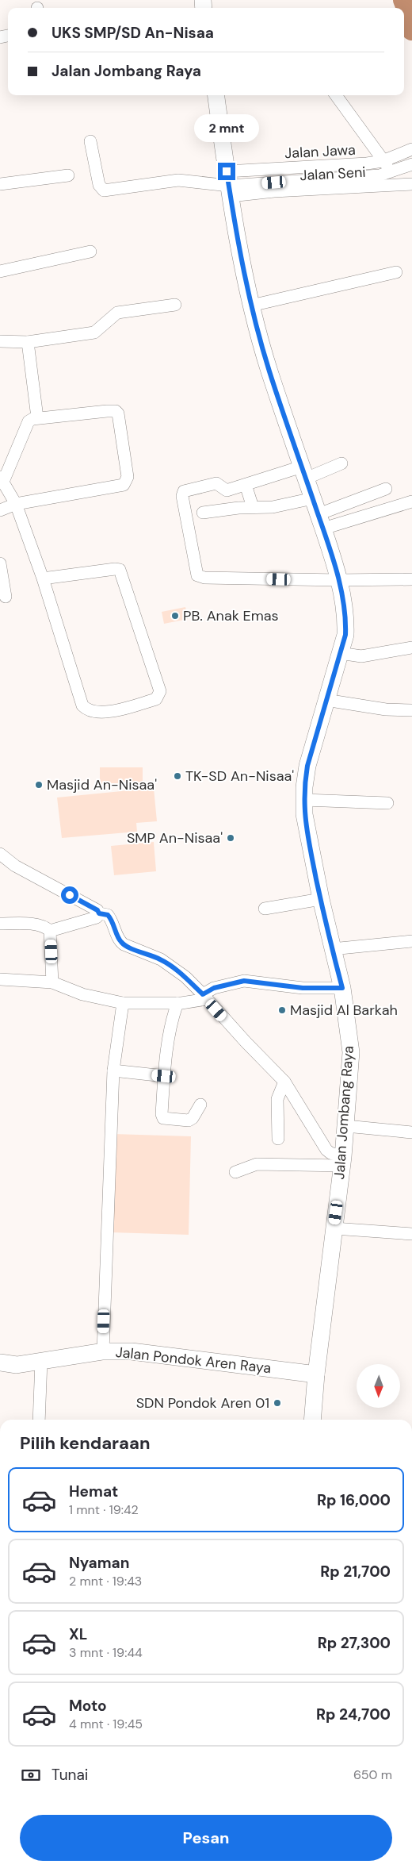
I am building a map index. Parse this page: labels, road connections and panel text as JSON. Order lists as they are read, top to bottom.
{
  "streets": {
    "main road": ["Jalan Jombang Raya", "Jalan Pondok Aren Raya"],
    "street": ["Jalan Jawa", "Jalan Seni"]
  },
  "crossings": [
    ["Jalan Jawa", "Jalan Seni"],
    ["Jalan Jawa", "Jalan Jombang Raya"],
    ["Jalan Seni", "Jalan Jombang Raya"],
    ["Jalan Jombang Raya", "Jalan Pondok Aren Raya"]
  ],
  "places": [
    "PB. Anak Emas",
    "TK-SD An-Nisaa'",
    "Masjid An-Nisaa'",
    "SMP An-Nisaa'",
    "Masjid Al Barkah",
    "SDN Pondok Aren 01"
  ],
  "north": "bottom",
  "page": {
    "banner": ["UKS SMP/SD An-Nisaa", "Jalan Jombang Raya"],
    "bubble": "2 mnt",
    "heading": "Pilih kendaraan",
    "list": [
      {
        "name": "Hemat",
        "note": "1 mnt · 19:42",
        "value": "Rp 16,000"
      },
      {
        "name": "Nyaman",
        "note": "2 mnt · 19:43",
        "value": "Rp 21,700"
      },
      {
        "name": "XL",
        "note": "3 mnt · 19:44",
        "value": "Rp 27,300"
      },
      {
        "name": "Moto",
        "note": "4 mnt · 19:45",
        "value": "Rp 24,700"
      }
    ],
    "pay": ["Tunai", "650 m"],
    "buttons": "Pesan"
  }
}
